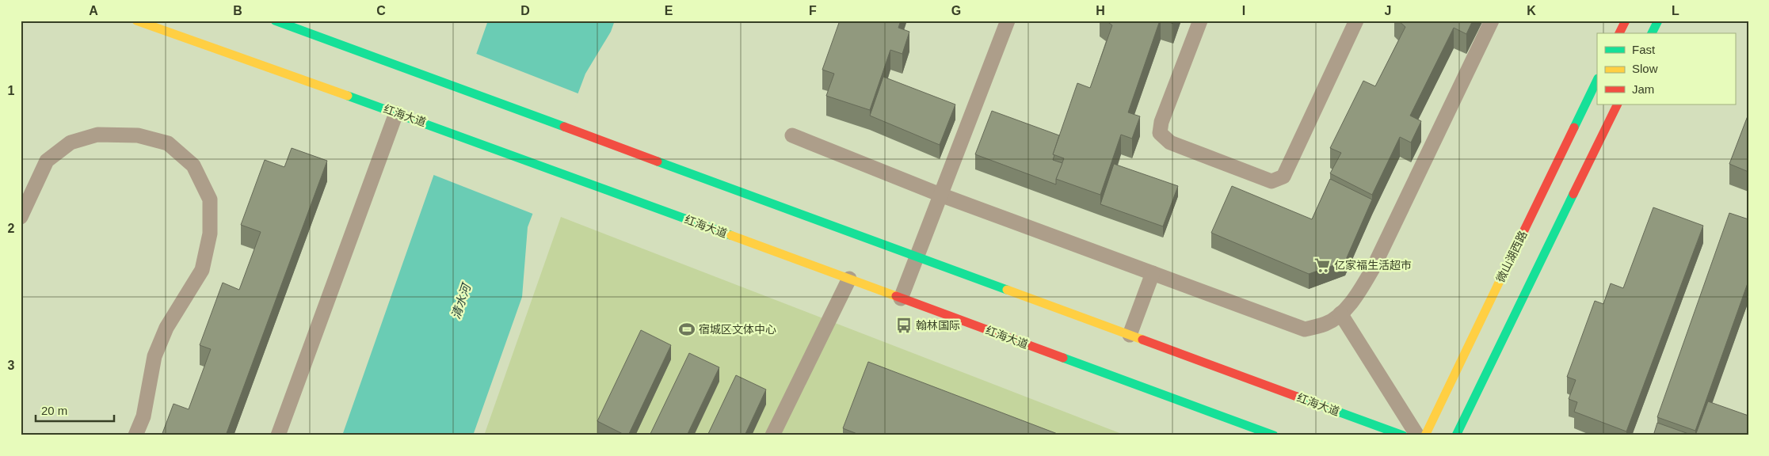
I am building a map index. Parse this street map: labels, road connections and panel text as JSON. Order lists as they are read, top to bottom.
{
  "streets": {
    "main road": ["红海大道", "微山湖西路"]
  },
  "water": ["清水河"],
  "places": {
    "supermarket": ["亿家福生活超市"],
    "bus stop": ["翰林国际"],
    "sports": ["宿城区文体中心"]
  },
  "legend": ["Fast", "Slow", "Jam"],
  "scale_bar": "20 m",
  "grid": {
    "columns": [
      "A",
      "B",
      "C",
      "D",
      "E",
      "F",
      "G",
      "H",
      "I",
      "J",
      "K",
      "L"
    ],
    "rows": ["1", "2", "3"]
  }
}
